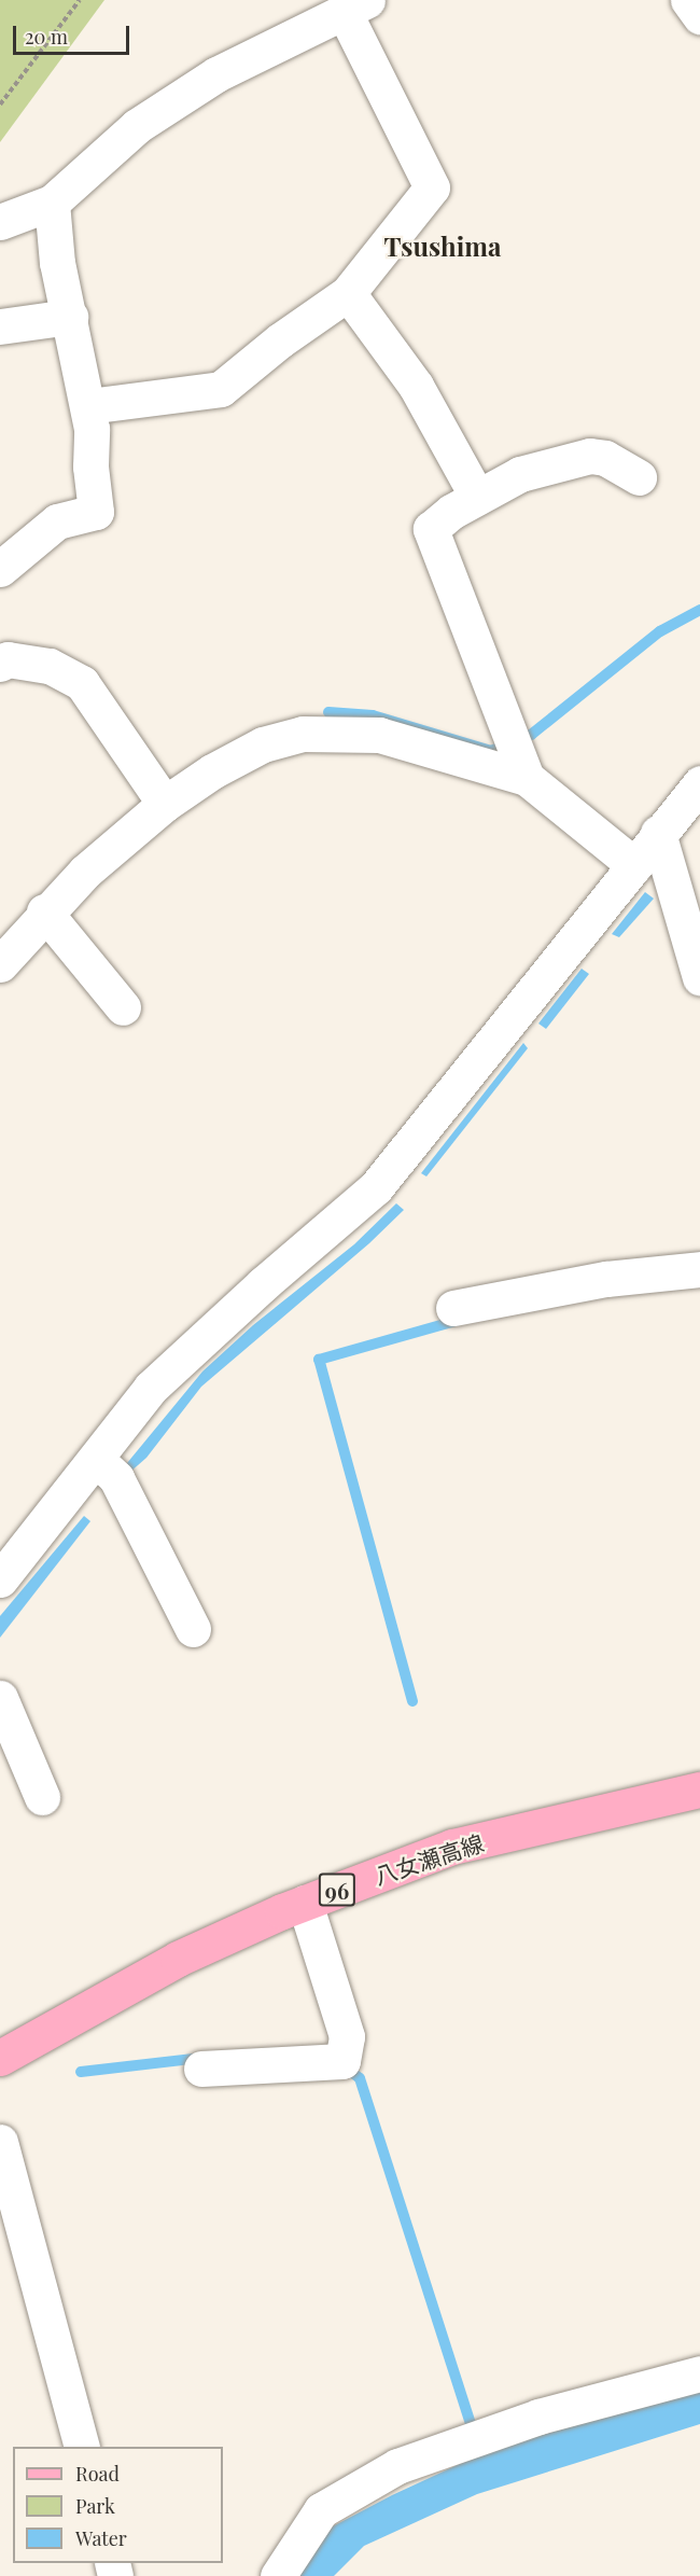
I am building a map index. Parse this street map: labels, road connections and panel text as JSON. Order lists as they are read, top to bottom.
{
  "streets": {
    "main road": ["八女瀬高線", "96"]
  },
  "districts": ["Tsushima"],
  "legend": ["Road", "Park", "Water"],
  "scale_bar": "20 m"
}
